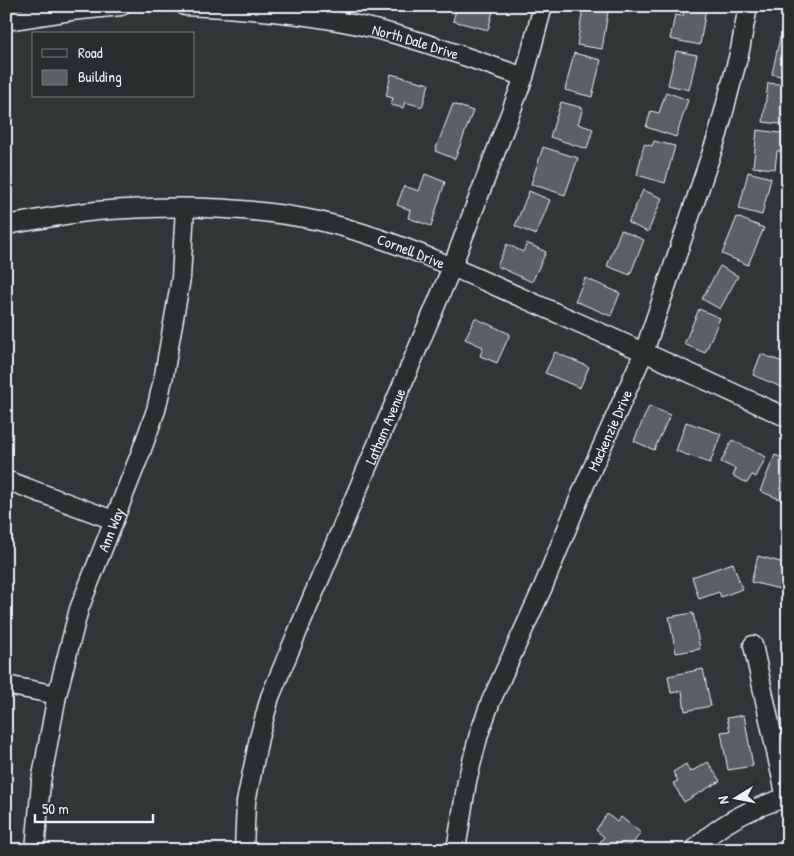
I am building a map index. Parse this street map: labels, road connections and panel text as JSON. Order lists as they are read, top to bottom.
{
  "streets": {
    "street": [
      "North Dale Drive",
      "Cornell Drive",
      "Latham Avenue",
      "Mackenzie Drive",
      "Ann Way"
    ]
  },
  "crossings": [
    ["North Dale Drive", "Latham Avenue"],
    ["Cornell Drive", "Latham Avenue"],
    ["Cornell Drive", "Mackenzie Drive"],
    ["Cornell Drive", "Ann Way"]
  ],
  "legend": ["Road", "Building"],
  "scale_bar": "50 m",
  "north": "left"
}
